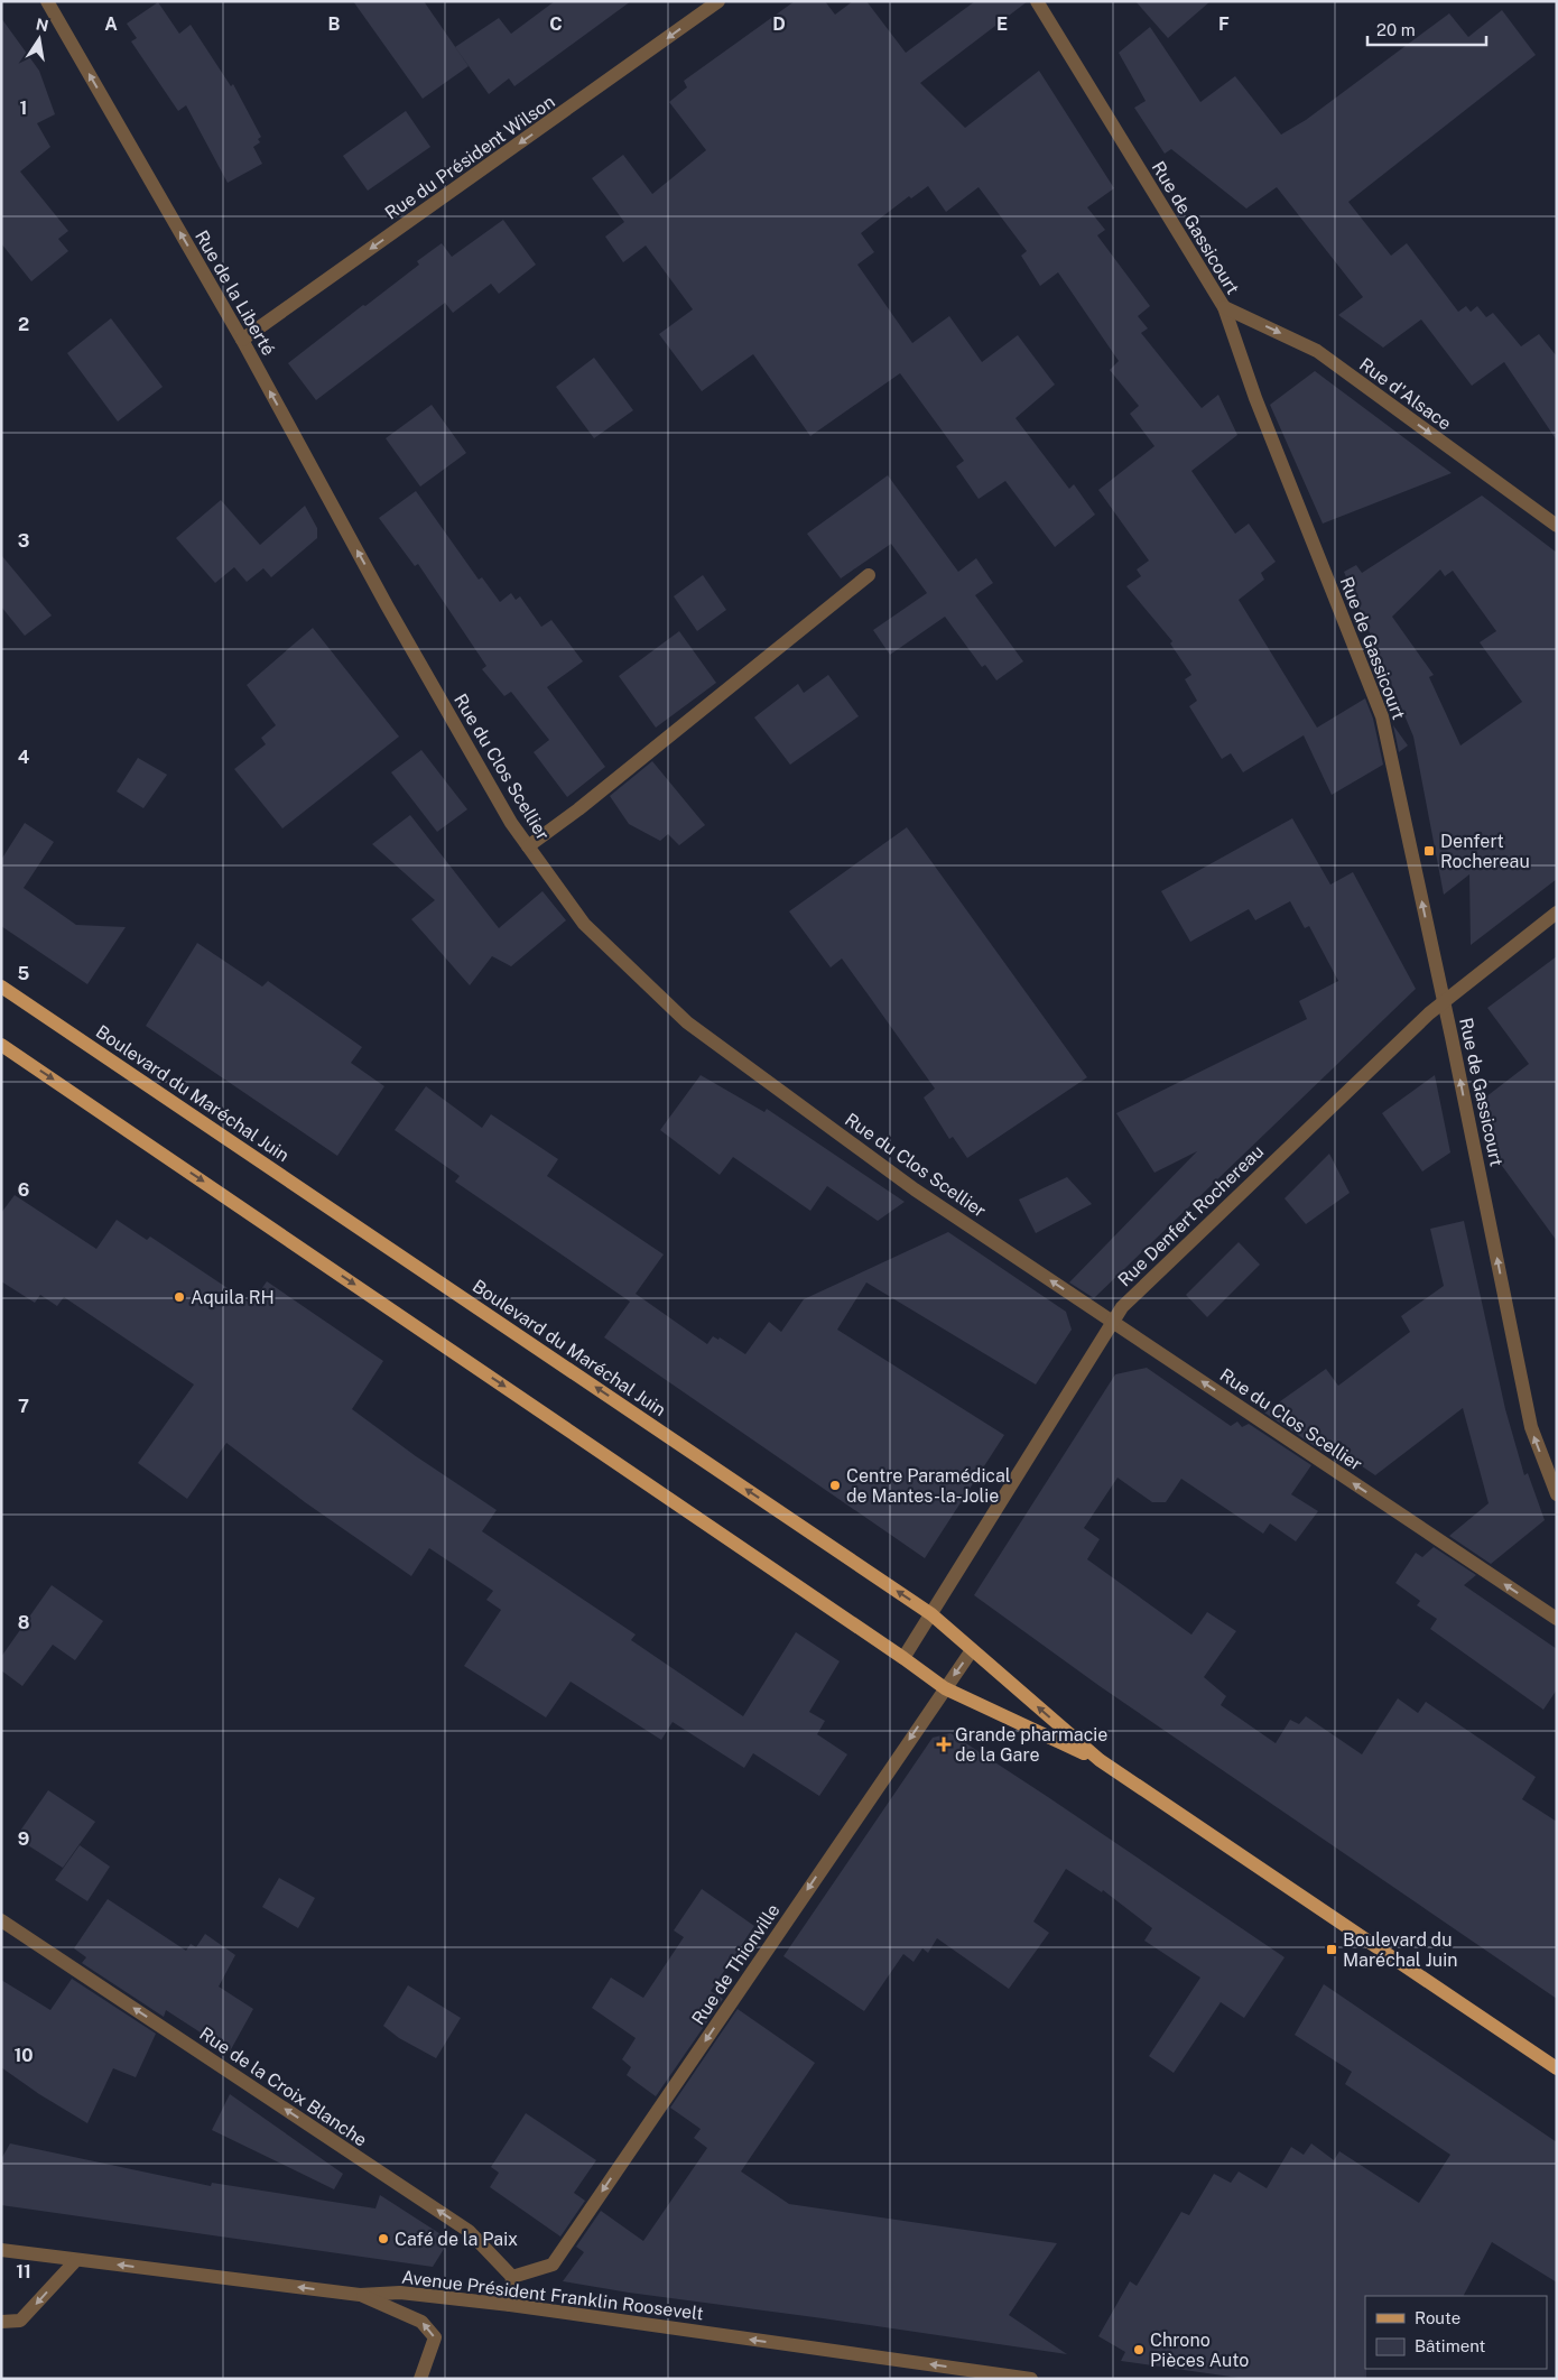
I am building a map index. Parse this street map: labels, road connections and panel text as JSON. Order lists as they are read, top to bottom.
{
  "streets": {
    "main road": ["Boulevard du Maréchal Juin"],
    "street": [
      "Rue du Président Wilson",
      "Rue de Gassicourt",
      "Rue de la Liberté",
      "Rue d'Alsace",
      "Rue du Clos Scellier",
      "Rue Denfert Rochereau",
      "Rue de Thionville",
      "Rue de la Croix Blanche",
      "Avenue Président Franklin Roosevelt"
    ]
  },
  "crossings": [
    ["Rue du Président Wilson", "Rue de la Liberté"],
    ["Rue de Gassicourt", "Rue d'Alsace"],
    ["Rue de Gassicourt", "Rue Denfert Rochereau"],
    ["Rue de la Liberté", "Rue du Clos Scellier"],
    ["Rue du Clos Scellier", "Rue Denfert Rochereau"],
    ["Boulevard du Maréchal Juin", "Rue Denfert Rochereau"],
    ["Boulevard du Maréchal Juin", "Rue de Thionville"],
    ["Rue de Thionville", "Rue de la Croix Blanche"]
  ],
  "one_way": [
    "Rue du Président Wilson",
    "Rue de Gassicourt",
    "Rue de la Liberté",
    "Rue d'Alsace",
    "Rue du Clos Scellier",
    "Rue de Thionville",
    "Rue de la Croix Blanche",
    "Avenue Président Franklin Roosevelt"
  ],
  "places": {
    "transit": ["Denfert Rochereau", "Boulevard du Maréchal Juin"],
    "other": [
      "Aquila RH",
      "Centre Paramédical de Mantes-la-Jolie",
      "Café de la Paix",
      "Chrono Pièces Auto"
    ],
    "health": ["Grande pharmacie de la Gare"]
  },
  "legend": ["Route", "Bâtiment"],
  "scale_bar": "20 m",
  "north": "top",
  "grid": {
    "columns": [
      "A",
      "B",
      "C",
      "D",
      "E",
      "F"
    ],
    "rows": [
      "1",
      "2",
      "3",
      "4",
      "5",
      "6",
      "7",
      "8",
      "9",
      "10",
      "11"
    ]
  }
}
